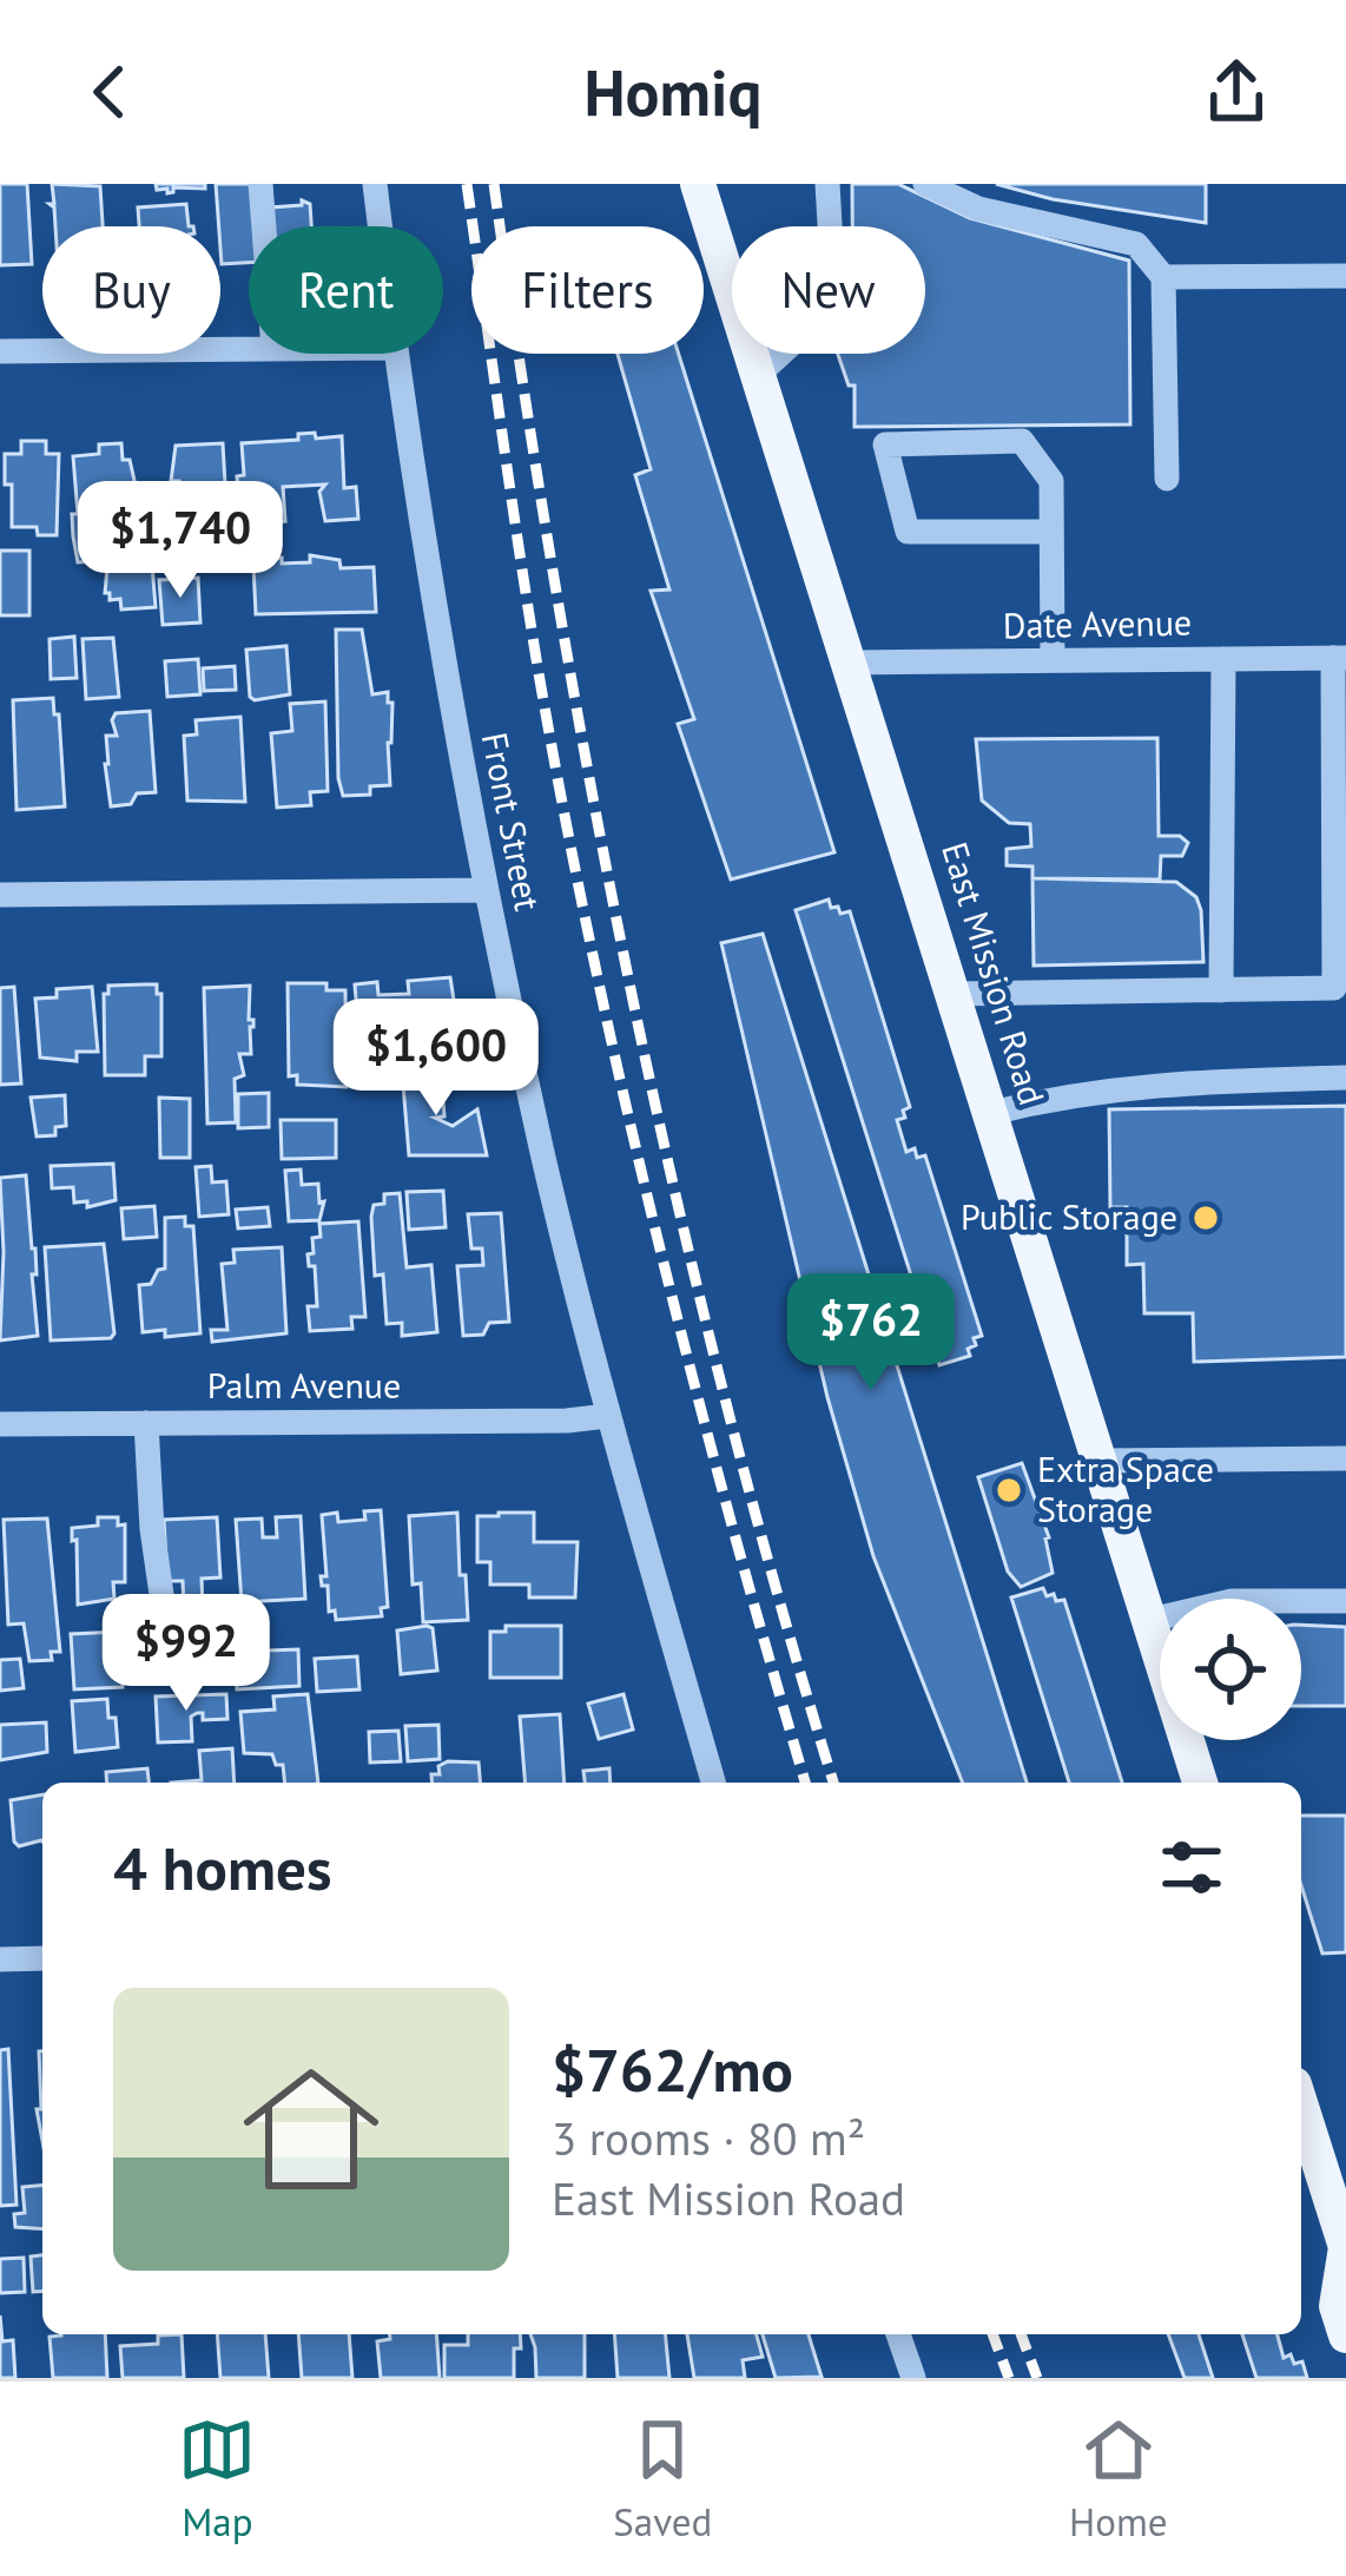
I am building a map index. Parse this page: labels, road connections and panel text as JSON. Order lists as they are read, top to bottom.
{
  "streets": {
    "main road": ["East Mission Road"],
    "street": ["Date Avenue", "Front Street", "Palm Avenue"]
  },
  "crossings": [
    ["Date Avenue", "East Mission Road"],
    ["Front Street", "Palm Avenue"]
  ],
  "places": ["Public Storage", "Extra Space Storage"],
  "page": {
    "header": "Homiq",
    "chip": [
      "Buy",
      "Rent",
      "Filters",
      "New"
    ],
    "price": [
      "$1,740",
      "$1,600",
      "$762",
      "$992"
    ],
    "heading": "4 homes",
    "list": [
      {
        "name": "$762/mo",
        "note": "3 rooms · 80 m² · East Mission Road"
      }
    ],
    "tabs": ["Map", "Saved", "Home"]
  }
}
